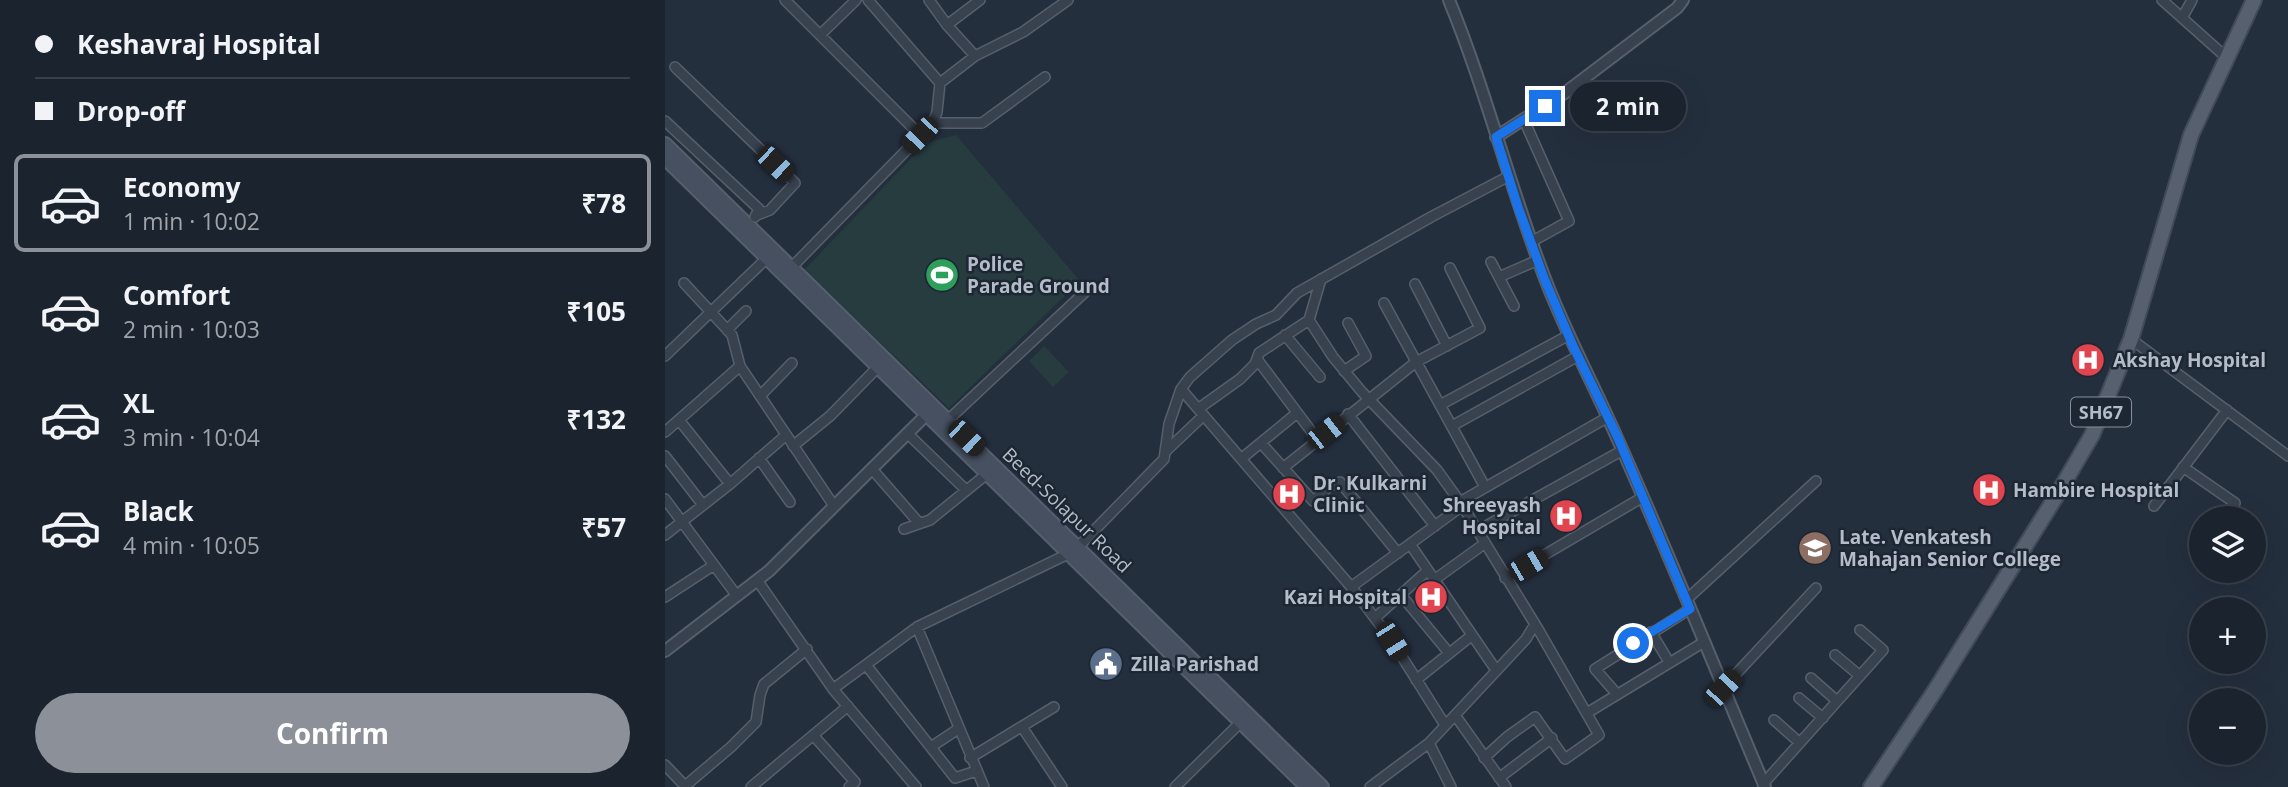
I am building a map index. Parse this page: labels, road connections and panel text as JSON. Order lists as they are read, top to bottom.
{
  "streets": {
    "main road": ["SH67", "Beed-Solapur Road"]
  },
  "places": {
    "sports": ["Police Parade Ground"],
    "hospital": [
      "Akshay Hospital",
      "Hambire Hospital",
      "Dr. Kulkarni Clinic",
      "Shreeyash Hospital",
      "Kazi Hospital"
    ],
    "school or university": ["Late. Venkatesh Mahajan Senior College"],
    "public building": ["Zilla Parishad"]
  },
  "page": {
    "banner": ["Keshavraj Hospital", "Drop-off"],
    "bubble": "2 min",
    "list": [
      {
        "name": "Economy",
        "note": "1 min · 10:02",
        "value": "₹78"
      },
      {
        "name": "Comfort",
        "note": "2 min · 10:03",
        "value": "₹105"
      },
      {
        "name": "XL",
        "note": "3 min · 10:04",
        "value": "₹132"
      },
      {
        "name": "Black",
        "note": "4 min · 10:05",
        "value": "₹57"
      }
    ],
    "map_buttons": ["+", "−"],
    "buttons": "Confirm"
  }
}
